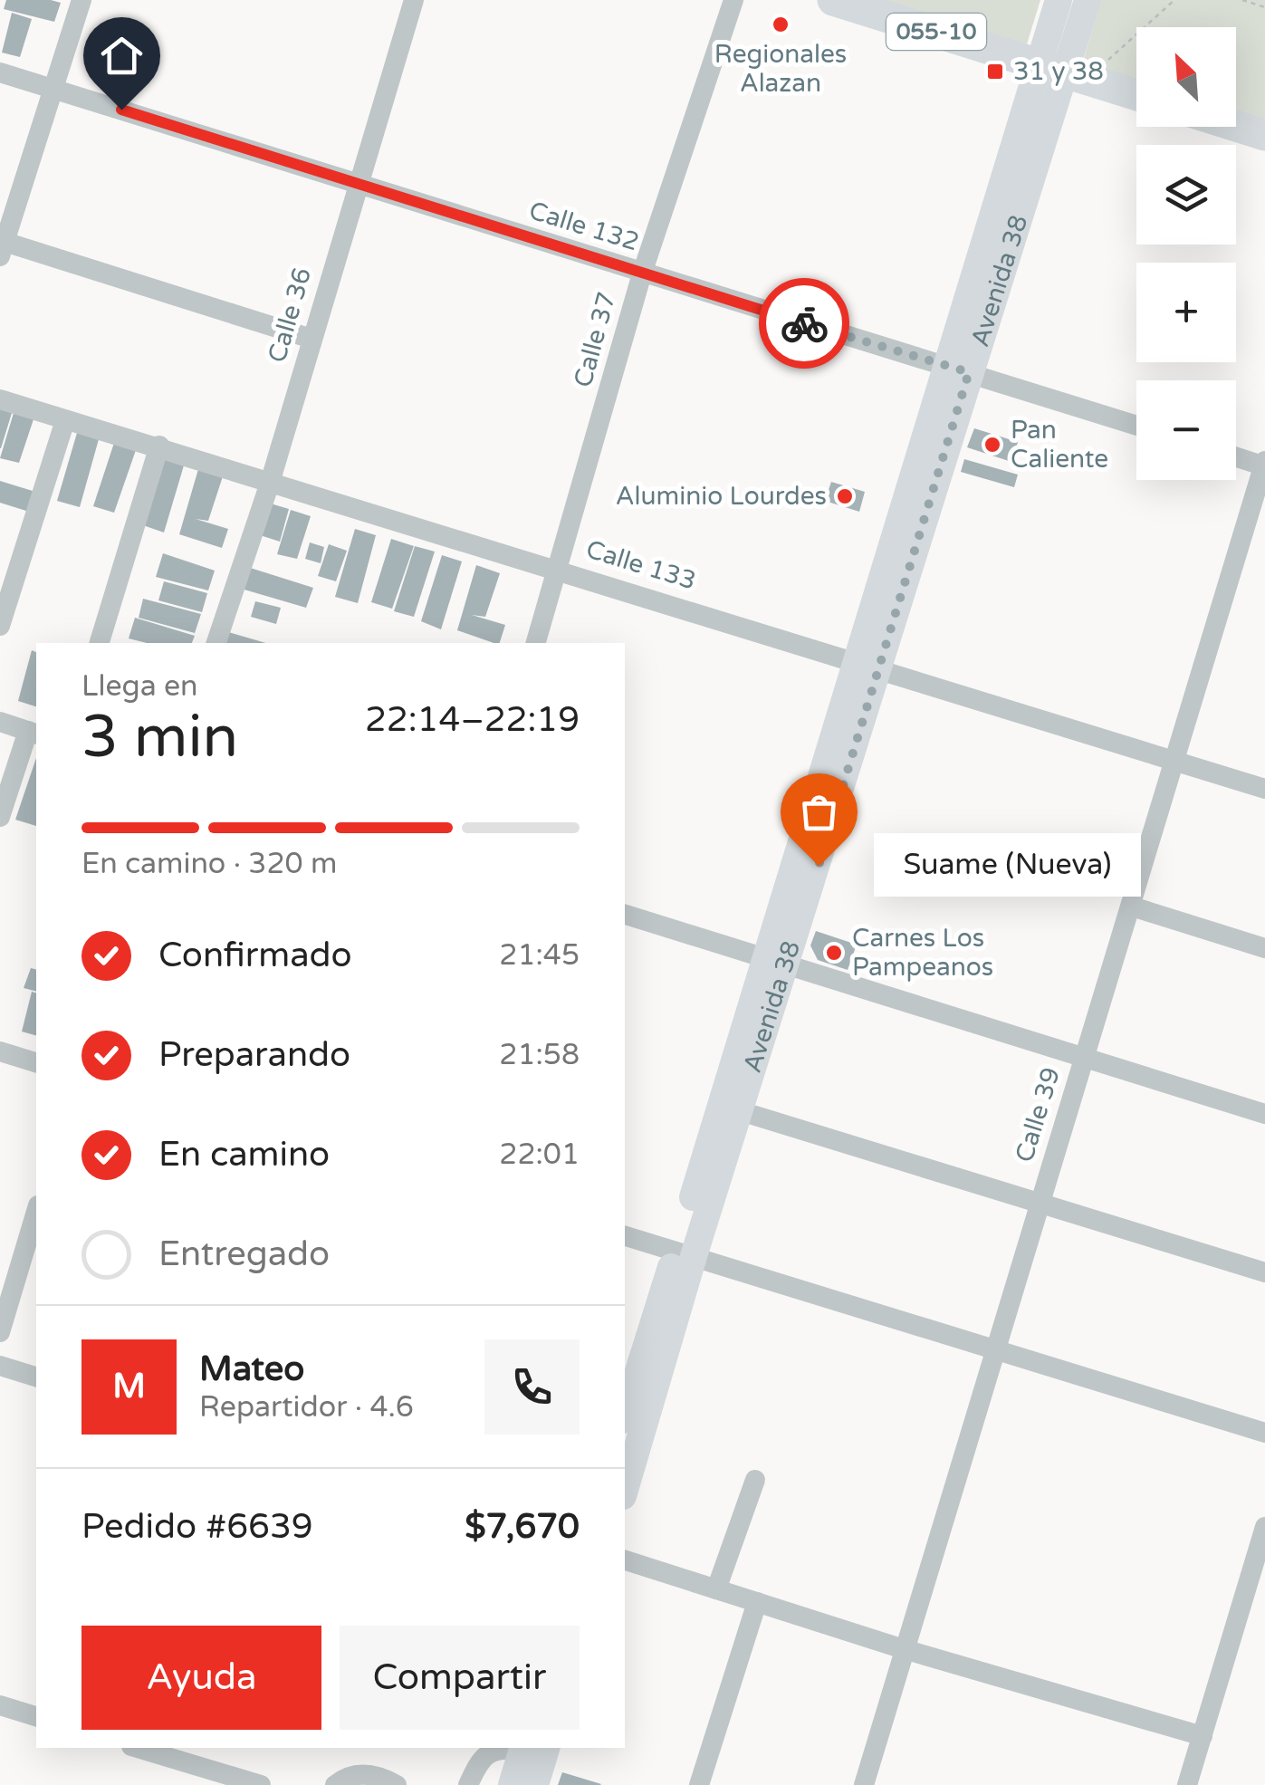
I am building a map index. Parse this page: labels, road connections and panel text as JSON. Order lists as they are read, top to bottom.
{
  "streets": {
    "highway": ["055-10"],
    "main road": ["Avenida 38"],
    "street": [
      "Calle 132",
      "Calle 36",
      "Calle 37",
      "Calle 133",
      "Calle 39"
    ]
  },
  "crossings": [
    ["055-10", "Avenida 38"],
    ["Calle 132", "Avenida 38"],
    ["Calle 132", "Calle 36"],
    ["Calle 132", "Calle 37"],
    ["Avenida 38", "Calle 133"],
    ["Calle 36", "Calle 133"],
    ["Calle 37", "Calle 133"],
    ["Calle 133", "Calle 39"]
  ],
  "places": {
    "other": [
      "Regionales Alazan",
      "Pan Caliente",
      "Aluminio Lourdes",
      "Suame (Nueva)",
      "Carnes Los Pampeanos"
    ],
    "transit": ["31 y 38"]
  },
  "north": "top left",
  "page": {
    "map_buttons": ["+", "−"],
    "heading": ["3 min", "Llega en", "22:14–22:19"],
    "panel": [
      "Mateo",
      "Repartidor · 4.6",
      "Pedido #6639",
      "$7,670"
    ],
    "bar": "En camino · 320 m",
    "bubble": "Suame (Nueva)",
    "list": [
      ["Confirmado", "21:45"],
      ["Preparando", "21:58"],
      ["En camino", "22:01"],
      "Entregado"
    ],
    "round": "M",
    "buttons": ["Ayuda", "Compartir"]
  }
}
